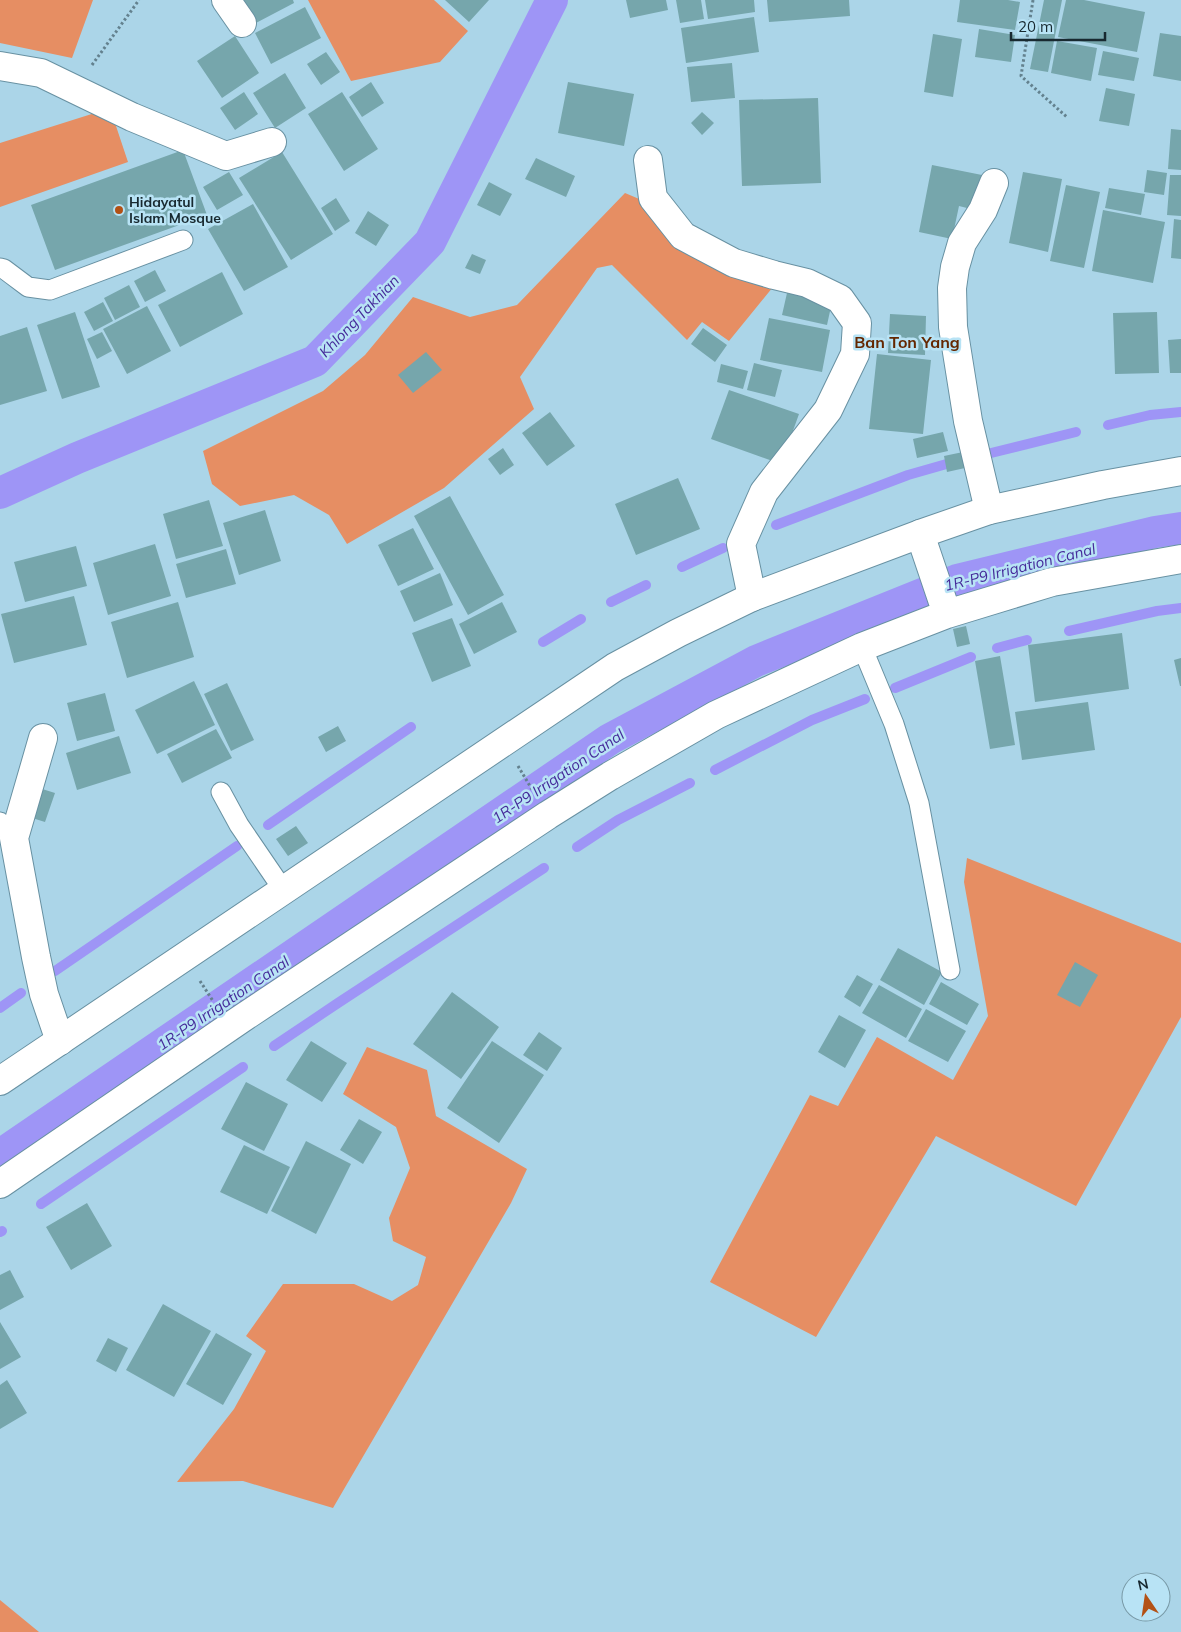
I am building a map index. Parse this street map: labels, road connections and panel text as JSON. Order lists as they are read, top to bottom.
{
  "districts": ["Ban Ton Yang"],
  "water": ["Khlong Takhian", "1R-P9 Irrigation Canal"],
  "places": ["Hidayatul Islam Mosque"],
  "scale_bar": "20 m",
  "north": "top"
}
